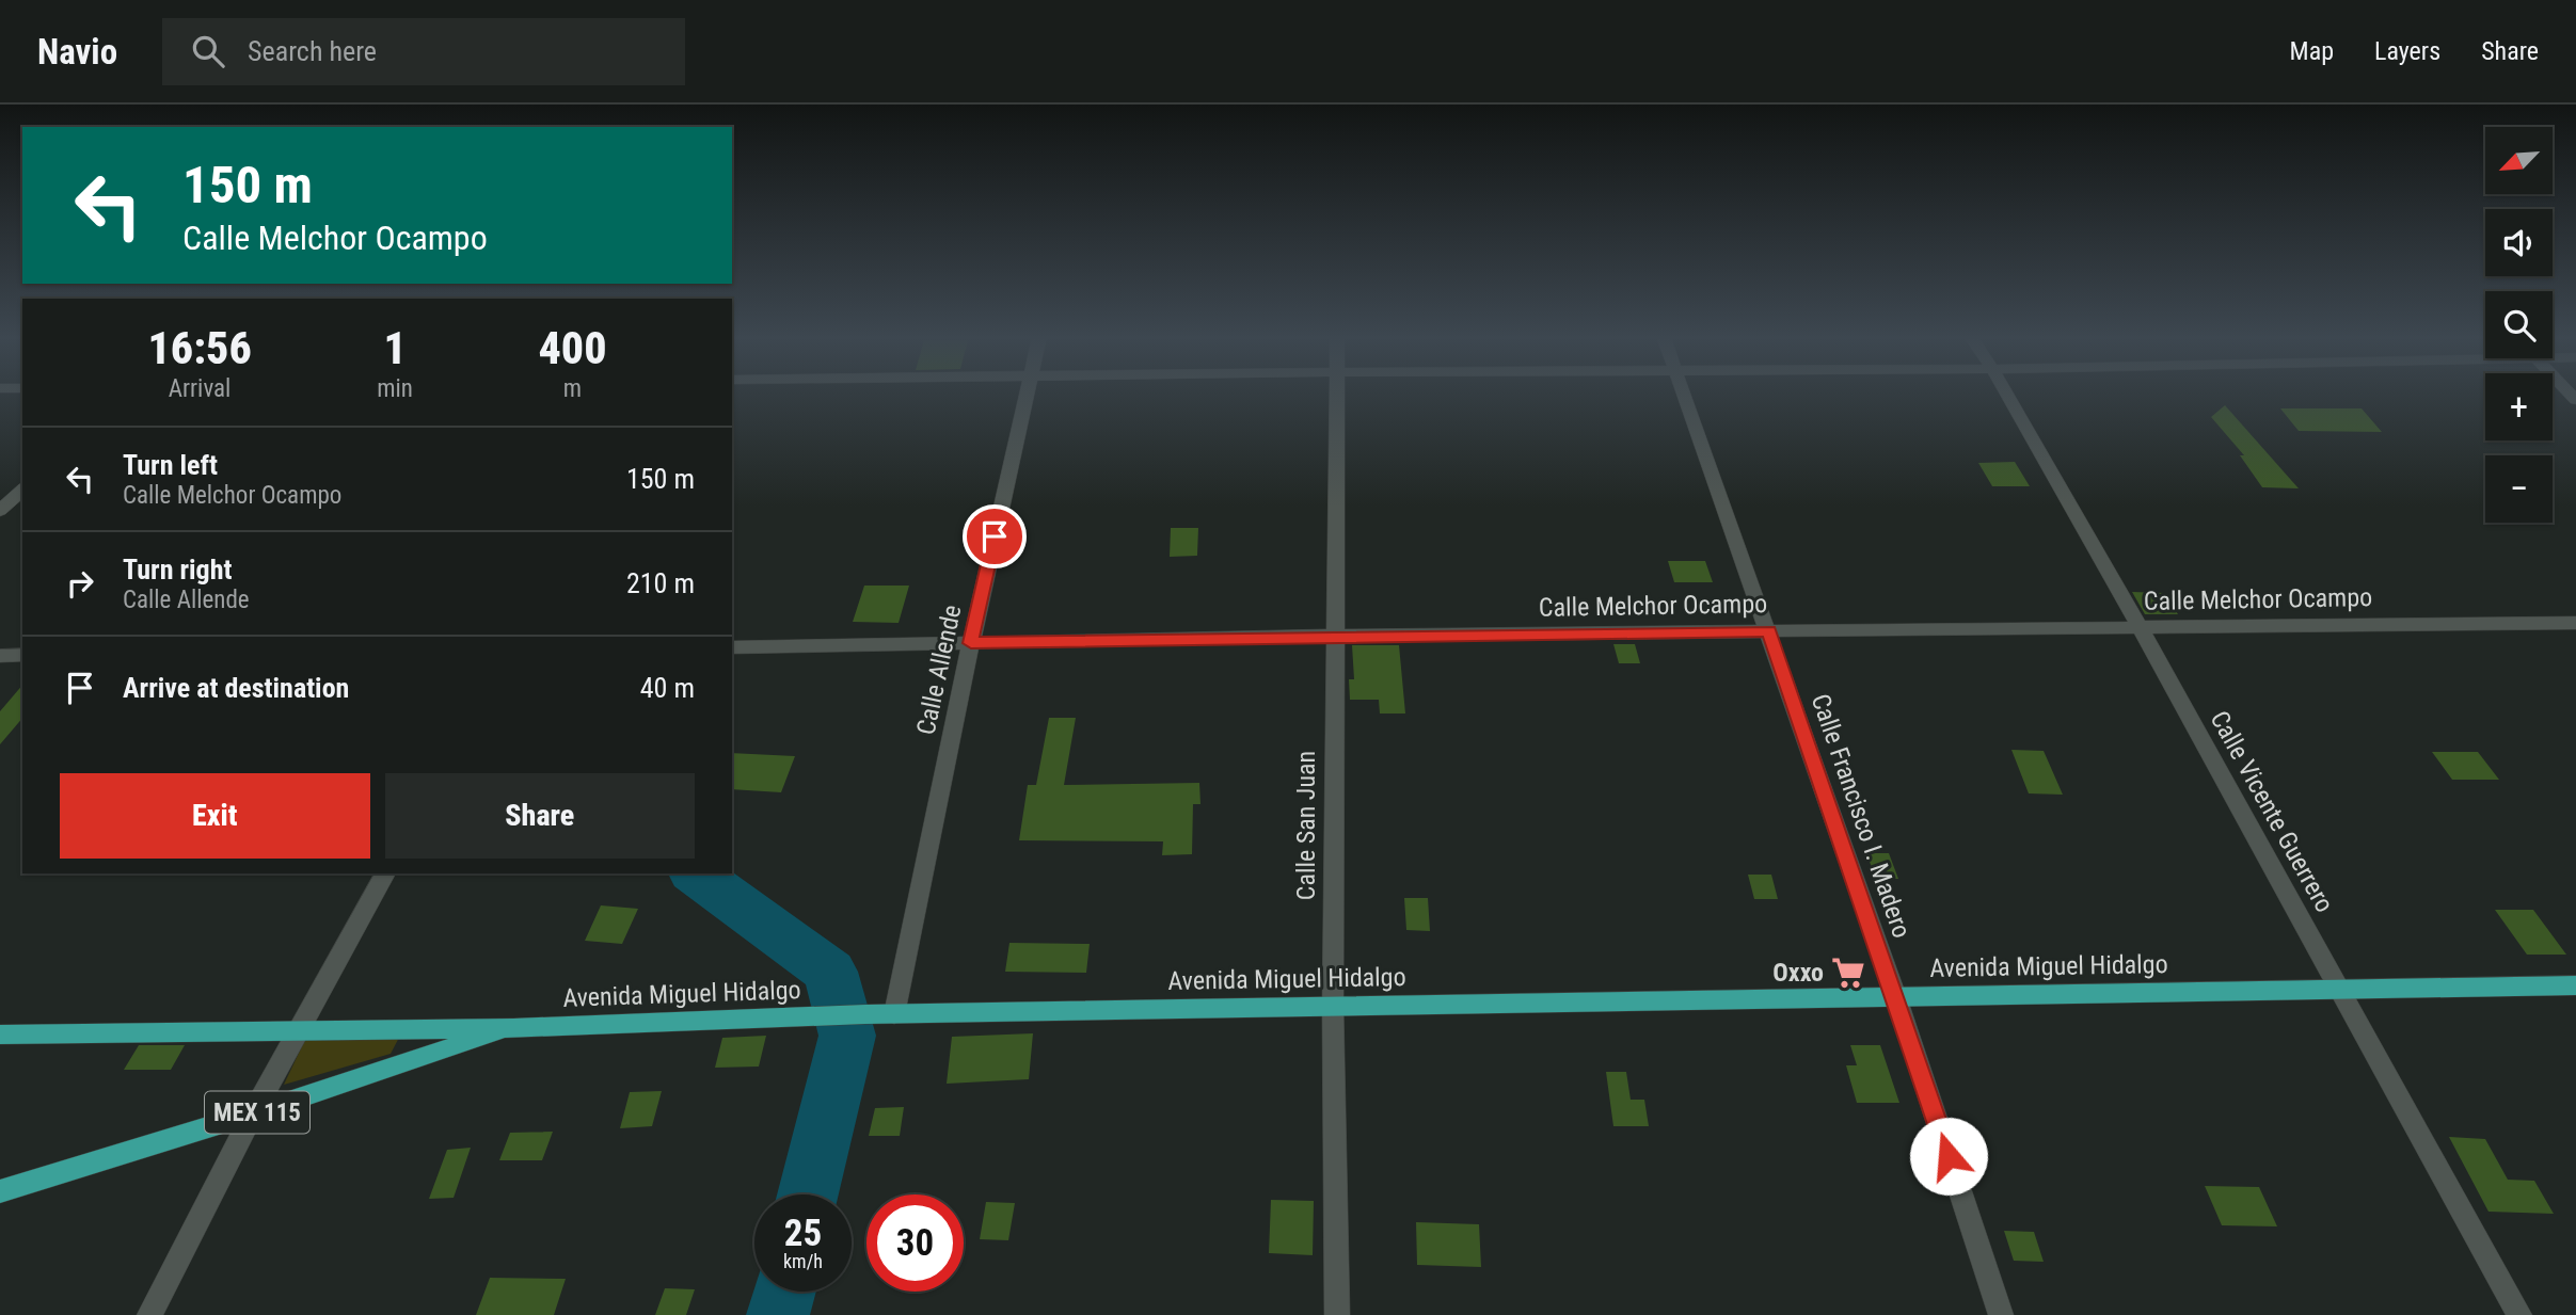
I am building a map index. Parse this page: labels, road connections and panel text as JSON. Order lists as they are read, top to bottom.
{
  "streets": {
    "main road": ["Avenida Miguel Hidalgo", "MEX 115"],
    "street": [
      "Calle Melchor Ocampo",
      "Calle Allende",
      "Calle Vicente Guerrero",
      "Calle Francisco I. Madero",
      "Calle San Juan"
    ]
  },
  "crossings": [
    ["Calle Melchor Ocampo", "Calle Allende"],
    ["Calle Melchor Ocampo", "Calle Vicente Guerrero"],
    ["Calle Melchor Ocampo", "Calle Francisco I. Madero"],
    ["Calle Melchor Ocampo", "Calle San Juan"],
    ["Calle Allende", "Avenida Miguel Hidalgo"],
    ["Calle Vicente Guerrero", "Avenida Miguel Hidalgo"],
    ["Calle Francisco I. Madero", "Avenida Miguel Hidalgo"],
    ["Calle San Juan", "Avenida Miguel Hidalgo"],
    ["Avenida Miguel Hidalgo", "MEX 115"]
  ],
  "places": {
    "supermarket": ["Oxxo"]
  },
  "north": "bottom left",
  "page": {
    "header": "Navio",
    "search": "Search here",
    "nav": ["Map", "Layers", "Share"],
    "map_buttons": ["+", "−"],
    "turn": ["150 m", "Calle Melchor Ocampo"],
    "eta": [
      "16:56",
      "Arrival",
      "1",
      "min",
      "400",
      "m"
    ],
    "list": [
      {
        "name": "Turn left",
        "note": "Calle Melchor Ocampo",
        "value": "150 m"
      },
      {
        "name": "Turn right",
        "note": "Calle Allende",
        "value": "210 m"
      },
      {
        "name": "Arrive at destination",
        "value": "40 m"
      }
    ],
    "buttons": ["Exit", "Share"],
    "speed": "25 km/h",
    "limit": "30"
  }
}
